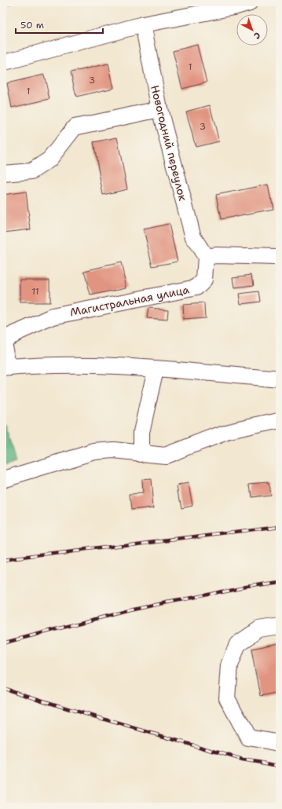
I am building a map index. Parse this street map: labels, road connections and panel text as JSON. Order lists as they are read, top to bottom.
{
  "streets": {
    "street": ["Новогодний переулок", "Магистральная улица"]
  },
  "crossings": [
    ["Новогодний переулок", "Магистральная улица"]
  ],
  "house_numbers": [
    "1",
    "3",
    "1",
    "3",
    "11"
  ],
  "scale_bar": "50 m",
  "north": "bottom right"
}
